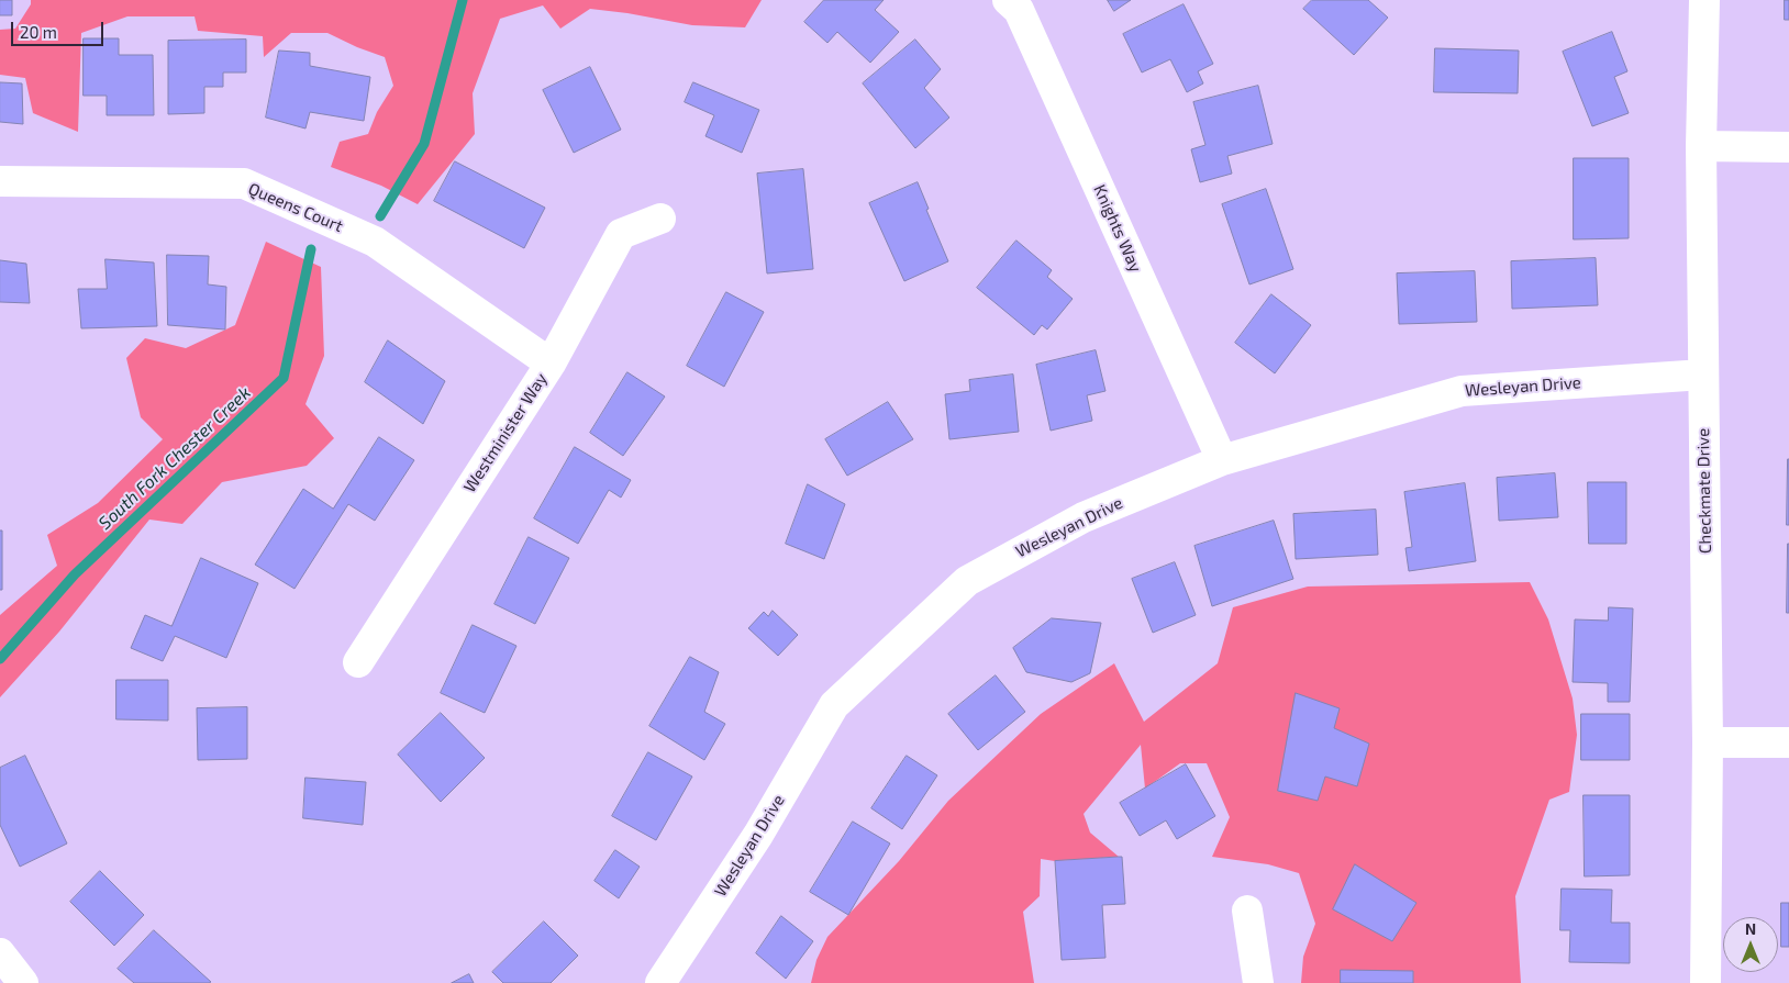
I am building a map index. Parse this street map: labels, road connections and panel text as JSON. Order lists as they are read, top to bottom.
{
  "streets": {
    "street": [
      "Queens Court",
      "Knights Way",
      "Wesleyan Drive",
      "Westminister Way",
      "Checkmate Drive"
    ]
  },
  "crossings": [
    ["Queens Court", "Westminister Way"],
    ["Knights Way", "Wesleyan Drive"],
    ["Wesleyan Drive", "Checkmate Drive"]
  ],
  "water": ["South Fork Chester Creek"],
  "scale_bar": "20 m",
  "north": "top"
}
